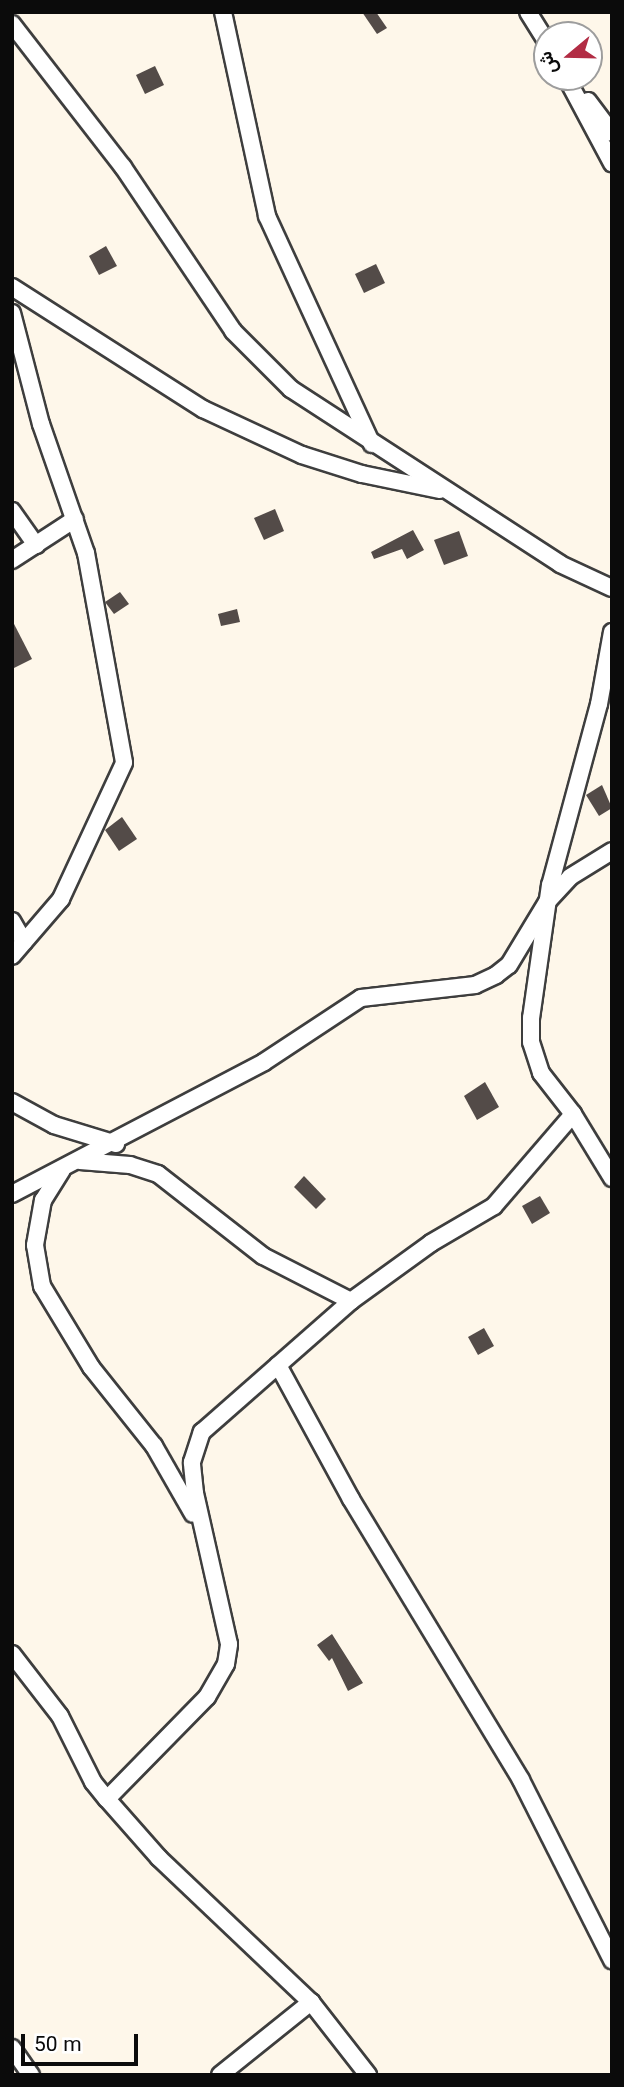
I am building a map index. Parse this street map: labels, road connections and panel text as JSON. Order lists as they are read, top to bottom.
{
  "scale_bar": "50 m",
  "north": "left"
}
